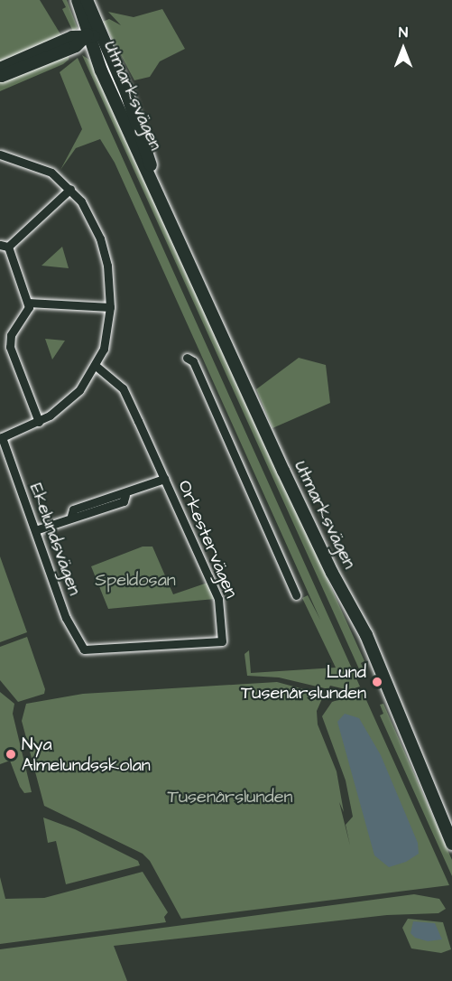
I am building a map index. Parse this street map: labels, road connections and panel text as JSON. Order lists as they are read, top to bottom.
{
  "streets": {
    "main road": ["Utmarksvägen"],
    "street": ["Ekelundsvägen", "Orkestervägen"]
  },
  "crossings": [
    ["Ekelundsvägen", "Orkestervägen"]
  ],
  "parks": ["Speldosan", "Tusenårslunden"],
  "places": ["Lund Tusenårslunden", "Nya Almelundsskolan"],
  "north": "top"
}
